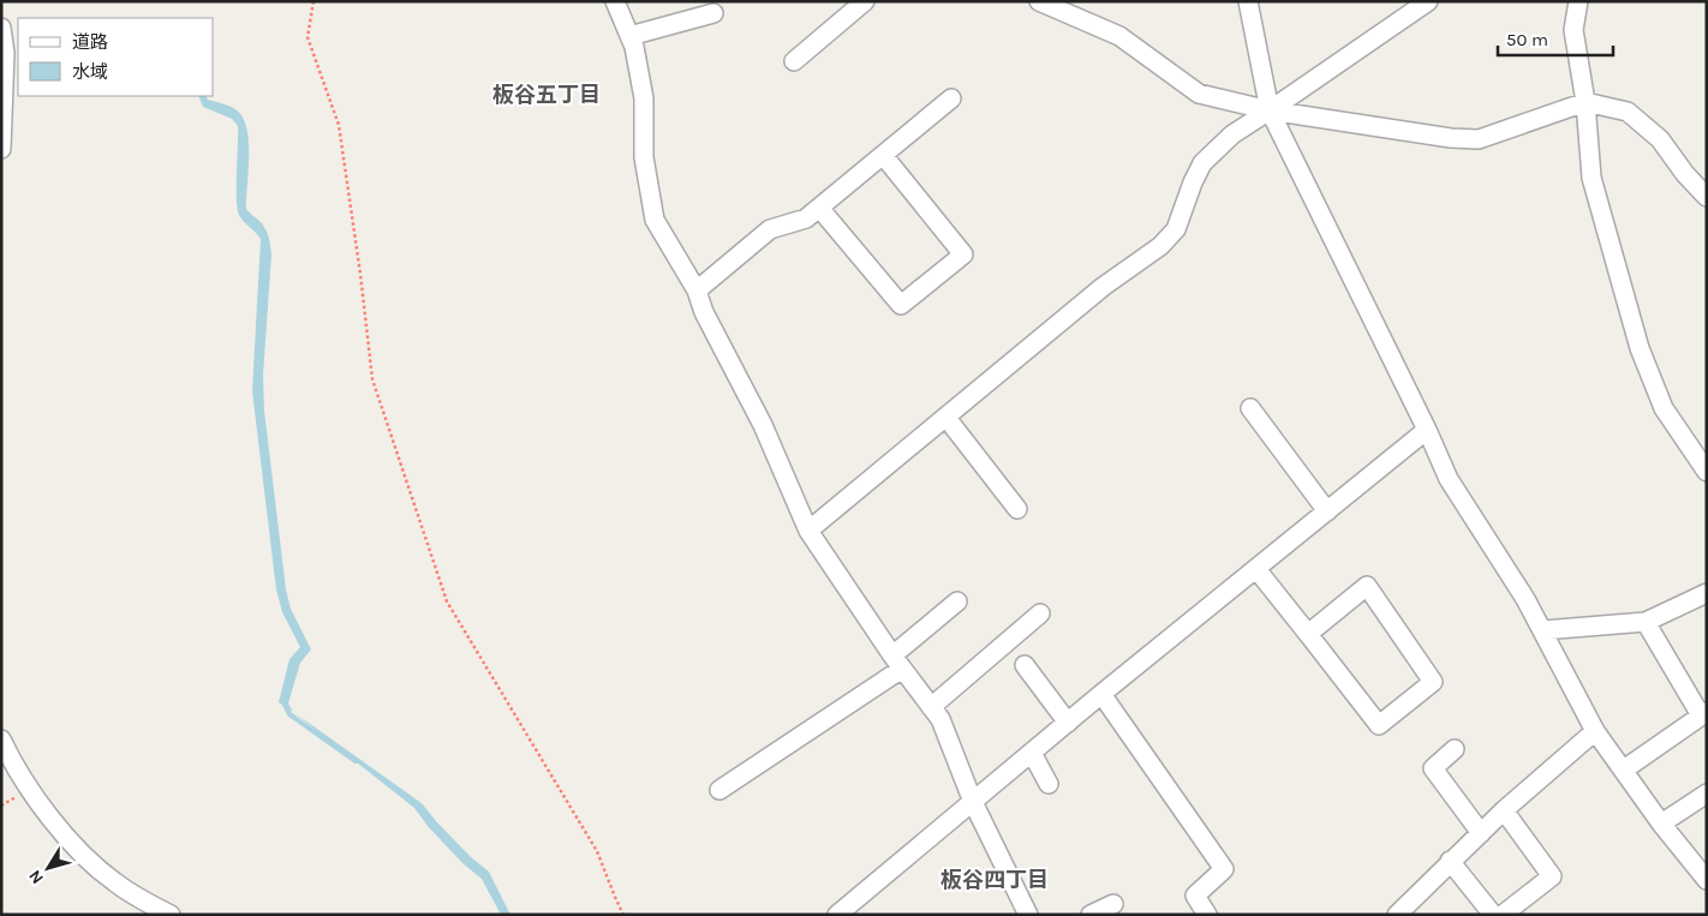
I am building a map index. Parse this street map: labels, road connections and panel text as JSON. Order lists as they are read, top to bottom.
{
  "districts": ["板谷五丁目", "板谷四丁目"],
  "legend": ["道路", "水域"],
  "scale_bar": "50 m",
  "north": "bottom left"
}
